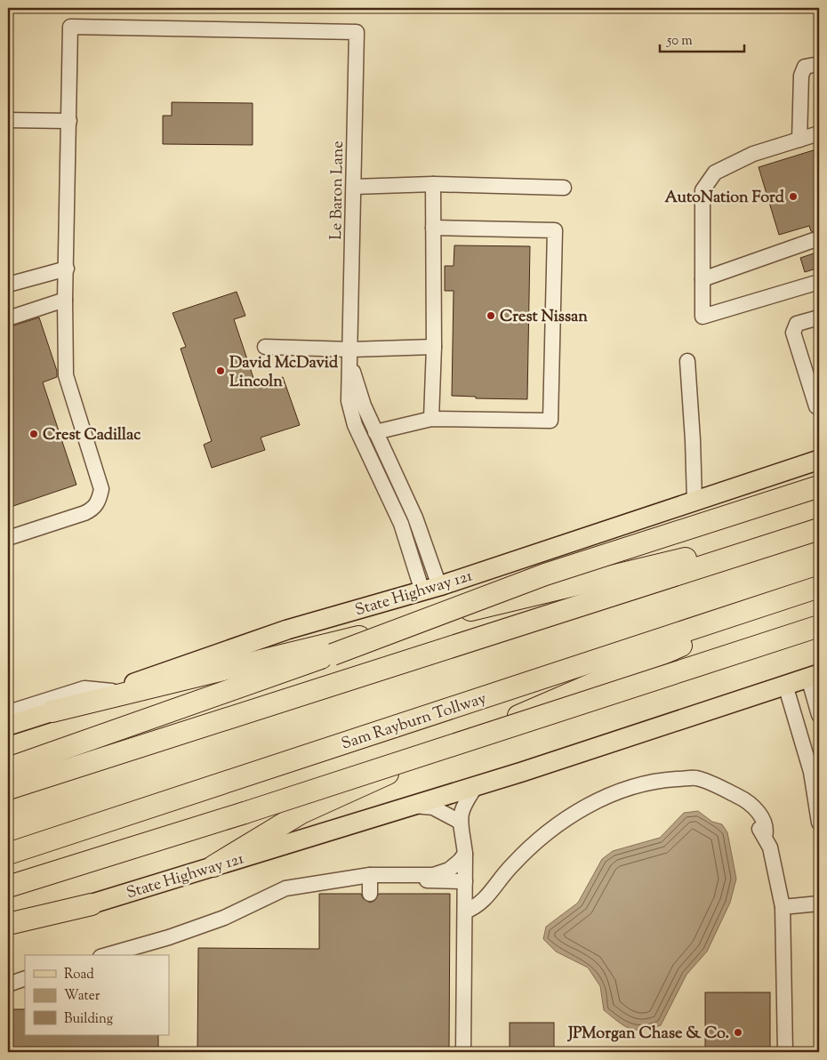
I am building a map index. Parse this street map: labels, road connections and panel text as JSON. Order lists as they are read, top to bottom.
{
  "streets": {
    "highway": ["Sam Rayburn Tollway"],
    "main road": ["State Highway 121"],
    "street": ["Le Baron Lane"]
  },
  "crossings": [
    ["Le Baron Lane", "State Highway 121"]
  ],
  "places": [
    "AutoNation Ford",
    "Crest Nissan",
    "David McDavid Lincoln",
    "Crest Cadillac",
    "JPMorgan Chase & Co."
  ],
  "legend": ["Road", "Water", "Building"],
  "scale_bar": "50 m"
}
